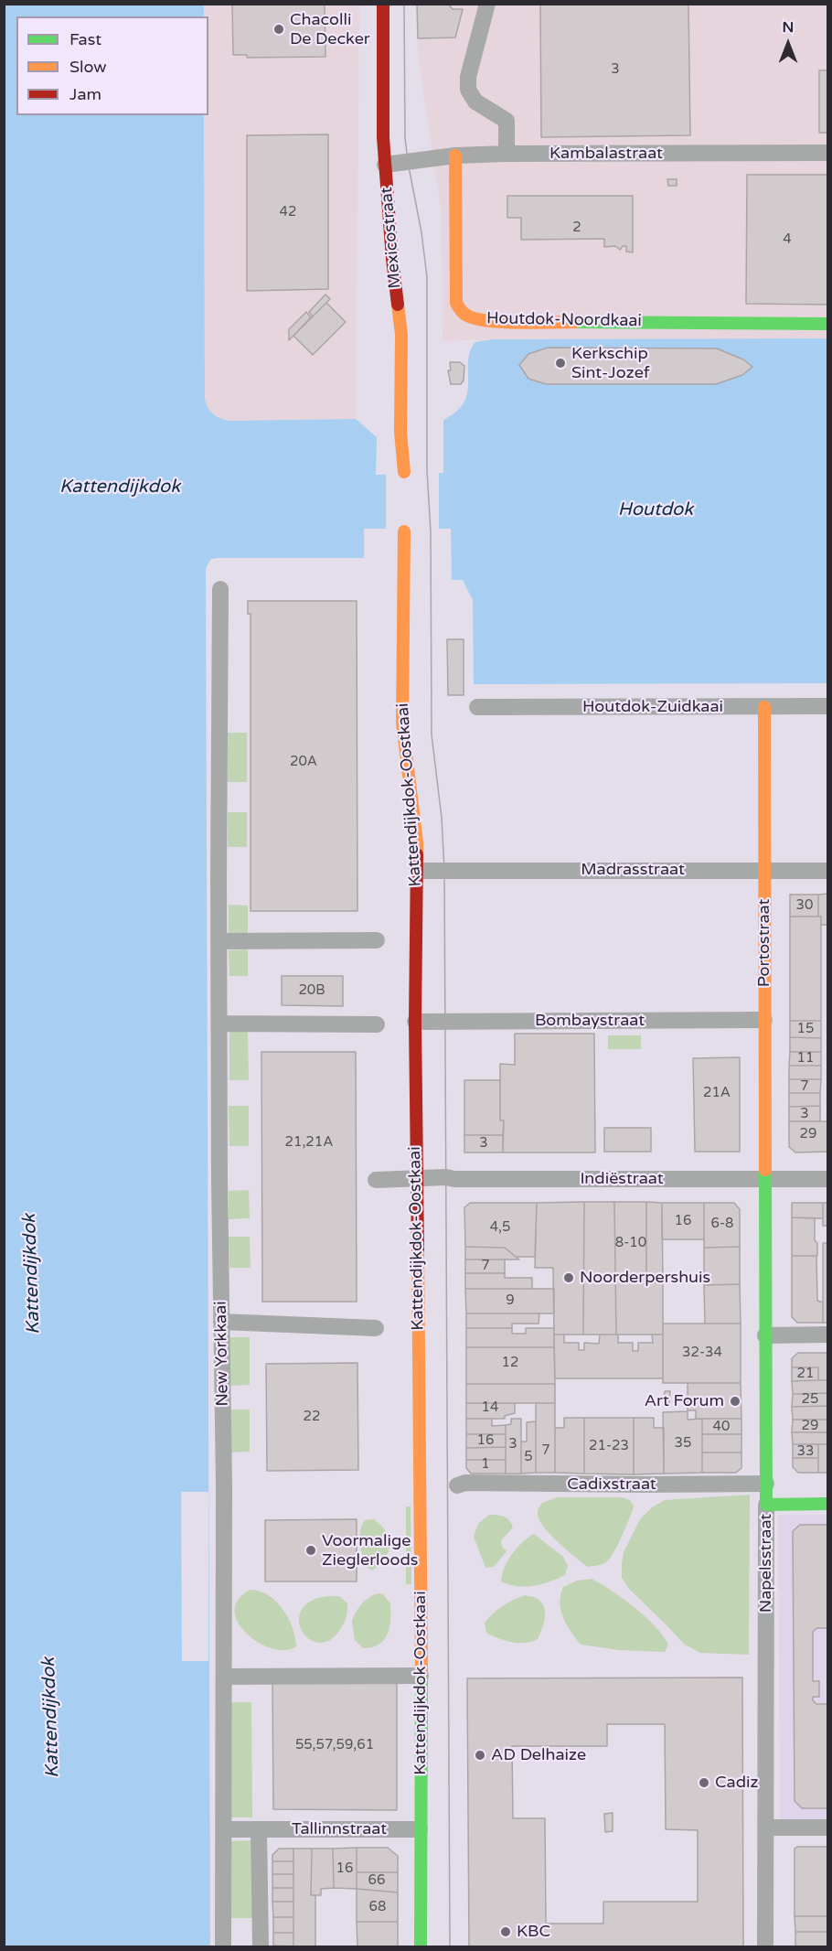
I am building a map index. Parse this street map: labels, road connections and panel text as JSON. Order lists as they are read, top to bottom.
{
  "streets": {
    "street": [
      "Kambalastraat",
      "Mexicostraat",
      "Houtdok-Noordkaai",
      "Houtdok-Zuidkaai",
      "Kattendijkdok-Oostkaai",
      "Madrasstraat",
      "Portostraat",
      "Bombaystraat",
      "Indiëstraat",
      "New Yorkkaai",
      "Cadixstraat",
      "Napelsstraat",
      "Tallinnstraat"
    ]
  },
  "crossings": [
    ["Kambalastraat", "Mexicostraat"],
    ["Kambalastraat", "Houtdok-Noordkaai"],
    ["Houtdok-Zuidkaai", "Portostraat"],
    ["Kattendijkdok-Oostkaai", "Madrasstraat"],
    ["Kattendijkdok-Oostkaai", "Bombaystraat"],
    ["Kattendijkdok-Oostkaai", "Indiëstraat"],
    ["Kattendijkdok-Oostkaai", "Tallinnstraat"],
    ["Madrasstraat", "Portostraat"],
    ["Portostraat", "Bombaystraat"],
    ["Portostraat", "Indiëstraat"],
    ["Portostraat", "Napelsstraat"],
    ["Indiëstraat", "Napelsstraat"],
    ["Cadixstraat", "Napelsstraat"]
  ],
  "water": ["Kattendijkdok", "Houtdok"],
  "places": [
    "Chacolli De Decker",
    "Kerkschip Sint-Jozef",
    "Noorderpershuis",
    "Art Forum",
    "Voormalige Zieglerloods",
    "AD Delhaize",
    "Cadiz",
    "KBC"
  ],
  "house_numbers": [
    "3",
    "42",
    "2",
    "4",
    "20A",
    "30",
    "20B",
    "15",
    "11",
    "7",
    "21A",
    "3",
    "29",
    "21,21A",
    "3",
    "16",
    "6-8",
    "4,5",
    "8-10",
    "7",
    "9",
    "32-34",
    "12",
    "21",
    "25",
    "14",
    "22",
    "29",
    "40",
    "16",
    "35",
    "3",
    "21-23",
    "7",
    "33",
    "5",
    "1",
    "55,57,59,61",
    "16",
    "66",
    "68"
  ],
  "legend": ["Fast", "Slow", "Jam"],
  "north": "top"
}
